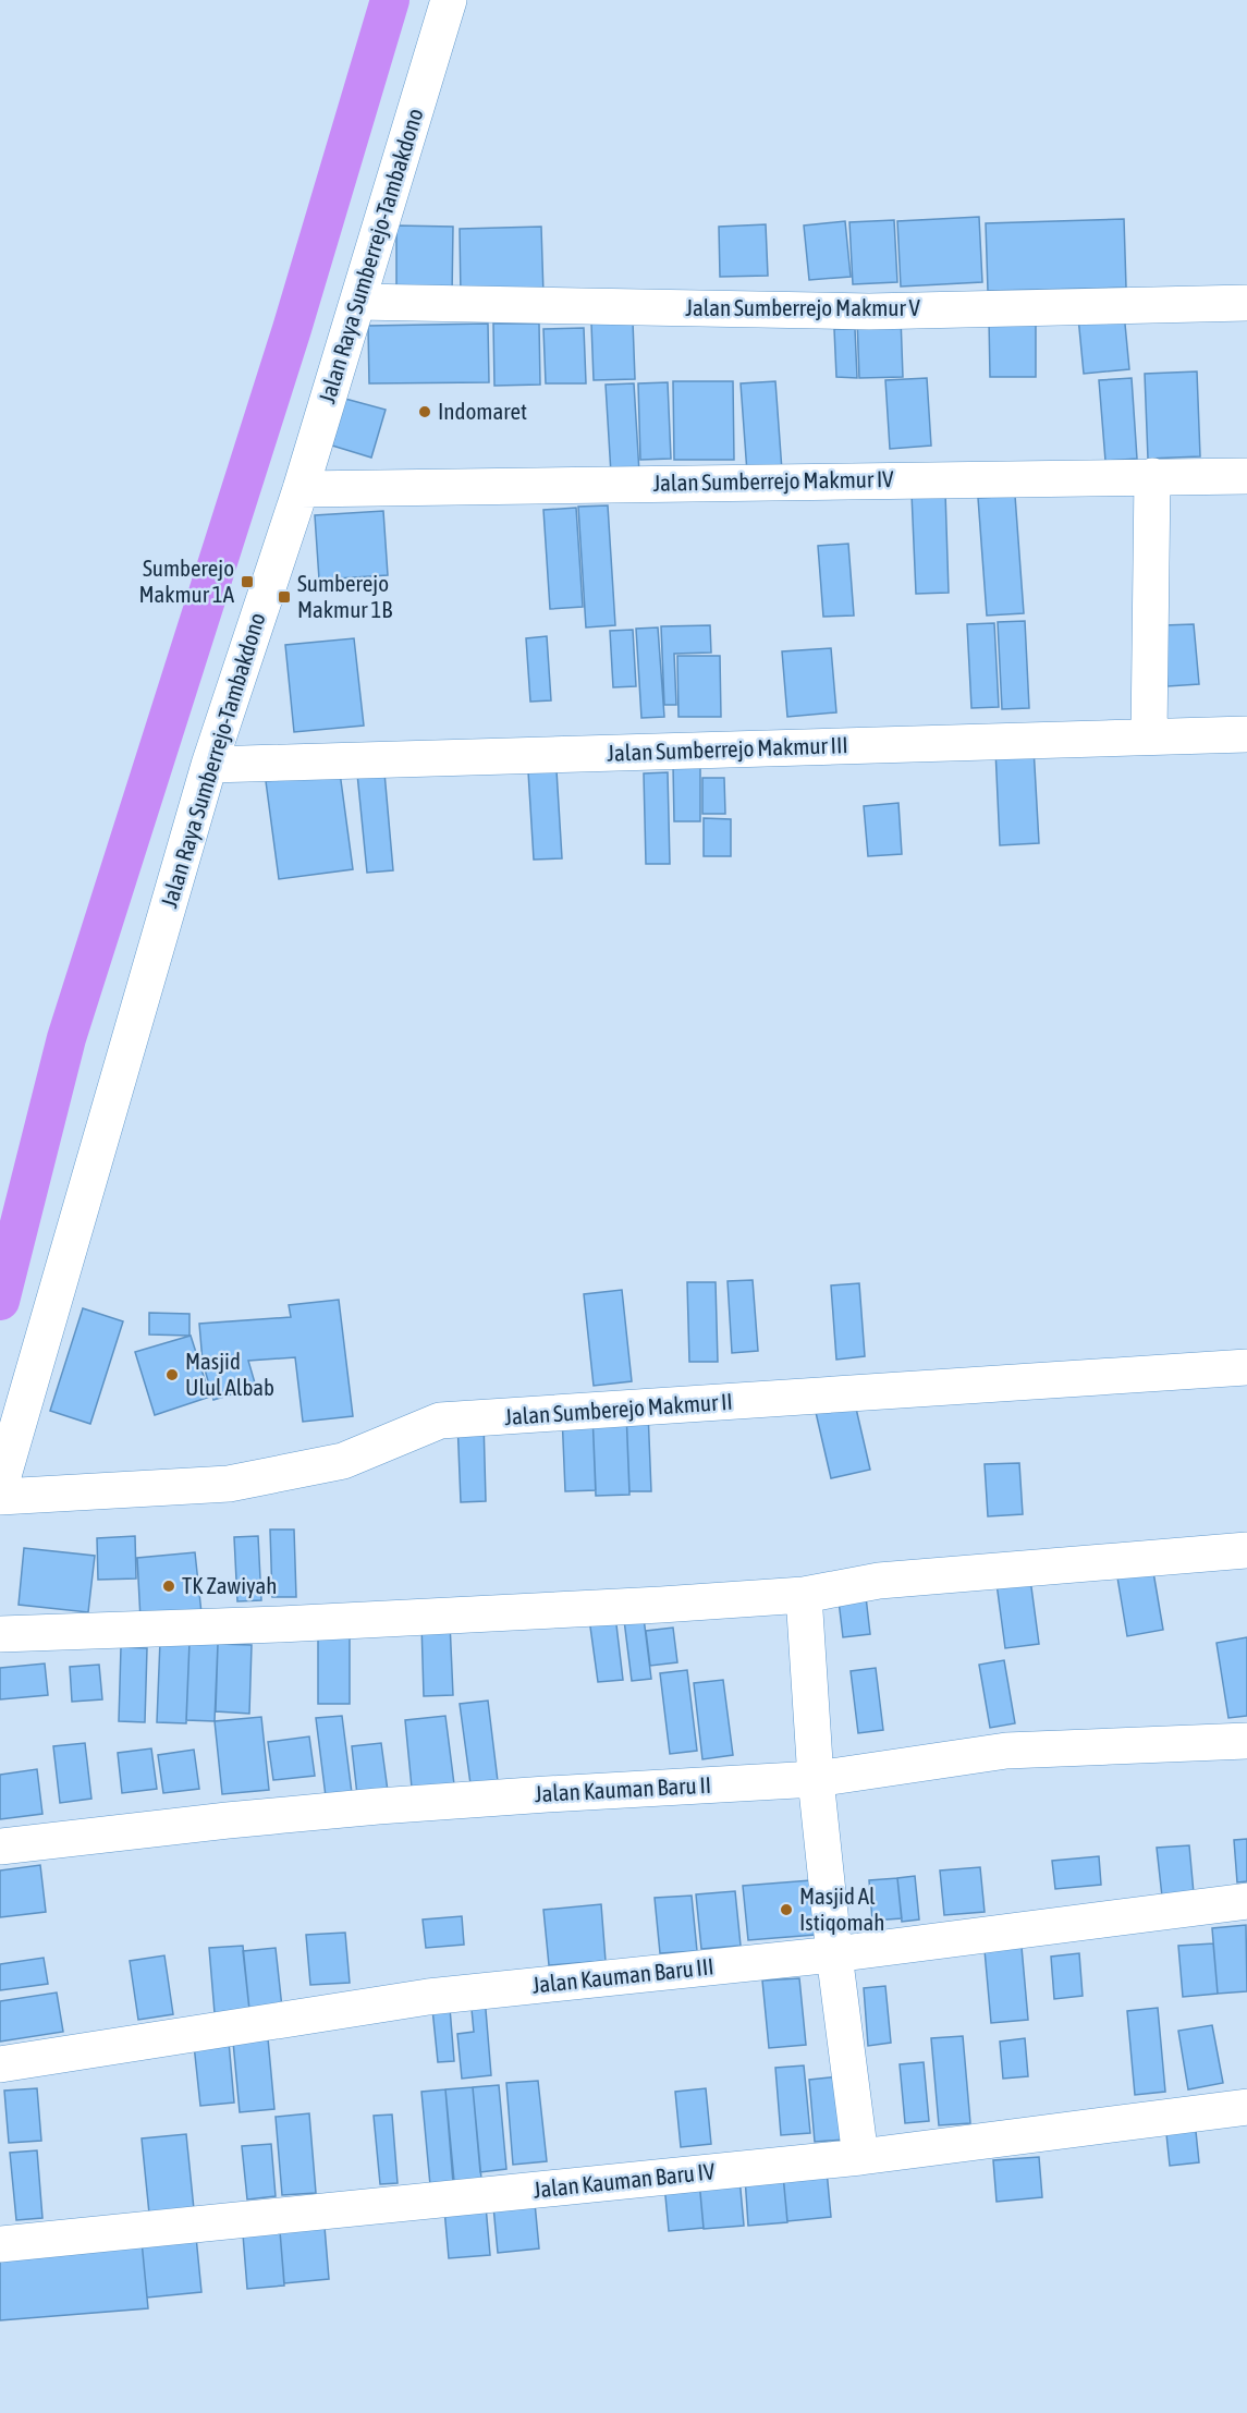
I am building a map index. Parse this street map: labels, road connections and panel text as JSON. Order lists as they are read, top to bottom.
{
  "streets": {
    "street": [
      "Jalan Raya Sumberrejo-Tambakdono",
      "Jalan Sumberrejo Makmur V",
      "Jalan Sumberrejo Makmur IV",
      "Jalan Sumberrejo Makmur III",
      "Jalan Sumberejo Makmur II",
      "Jalan Kauman Baru II",
      "Jalan Kauman Baru III",
      "Jalan Kauman Baru IV"
    ]
  },
  "crossings": [
    ["Jalan Raya Sumberrejo-Tambakdono", "Jalan Sumberrejo Makmur V"],
    ["Jalan Raya Sumberrejo-Tambakdono", "Jalan Sumberrejo Makmur IV"],
    ["Jalan Raya Sumberrejo-Tambakdono", "Jalan Sumberrejo Makmur III"]
  ],
  "places": {
    "other": [
      "Indomaret",
      "Masjid Ulul Albab",
      "TK Zawiyah",
      "Masjid Al Istiqomah"
    ],
    "transit": ["Sumberejo Makmur 1A", "Sumberejo Makmur 1B"]
  }
}
